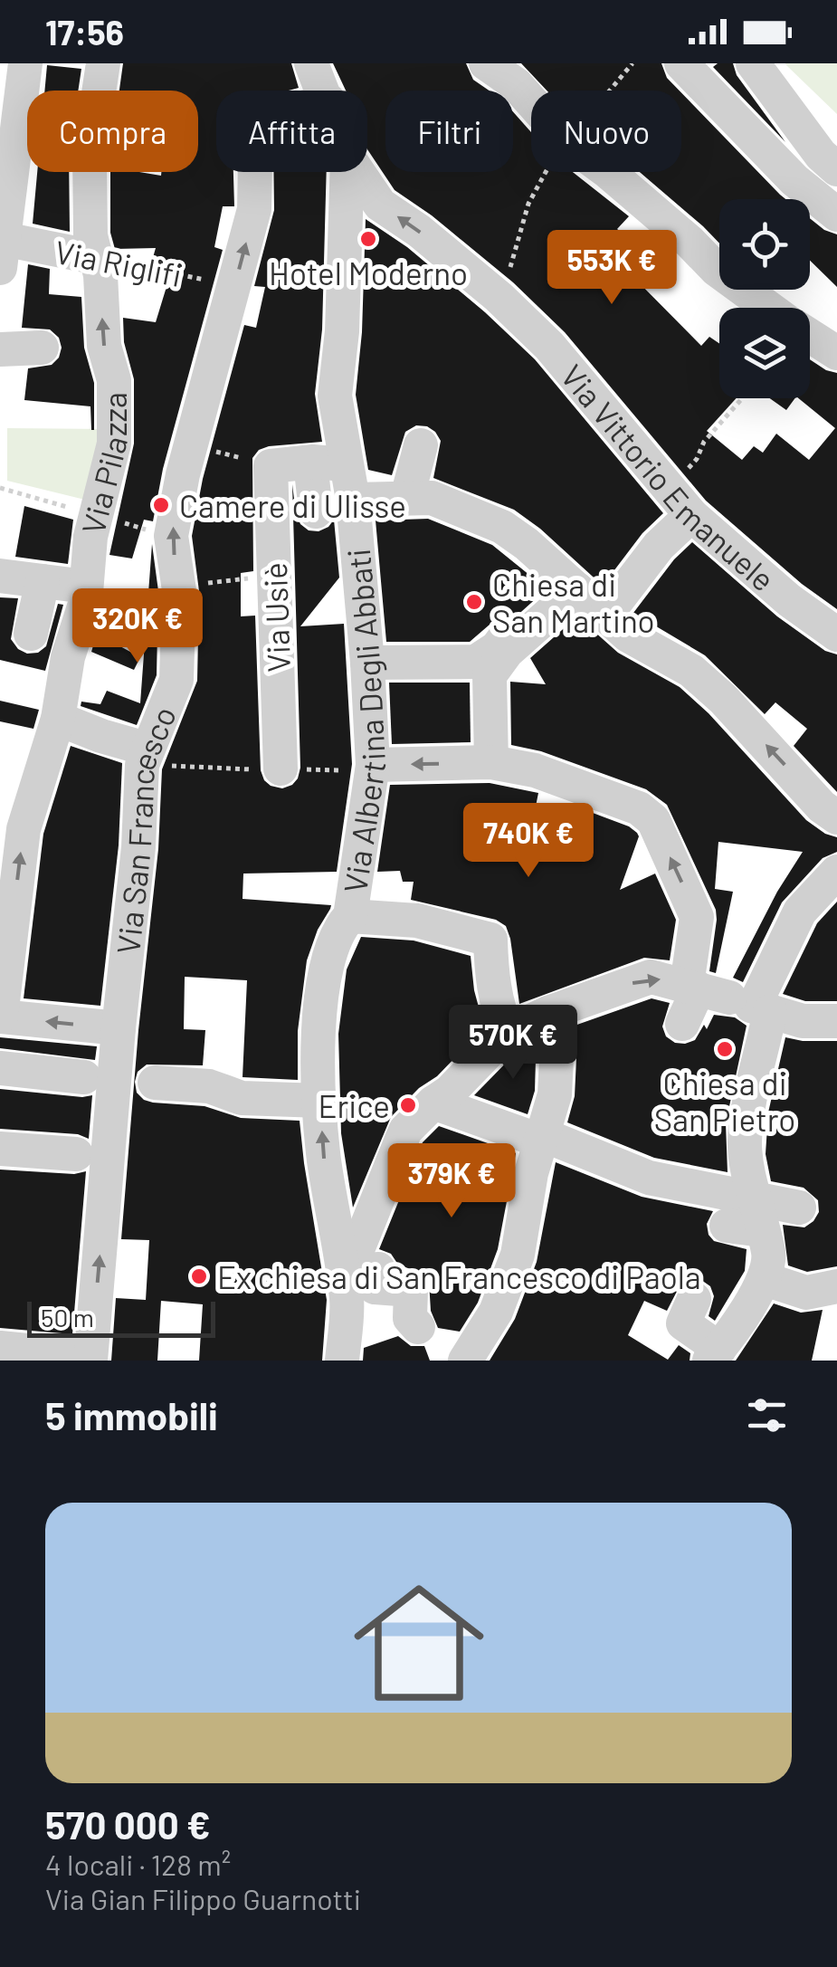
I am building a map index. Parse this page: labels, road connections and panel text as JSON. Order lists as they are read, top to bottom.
{
  "streets": {
    "street": [
      "Via Riglifi",
      "Via Pilazza",
      "Via Vittorio Emanuele",
      "Via Usiè",
      "Via Albertina Degli Abbati",
      "Via San Francesco"
    ]
  },
  "crossings": [
    ["Via Riglifi", "Via Pilazza"],
    ["Via Riglifi", "Via San Francesco"]
  ],
  "one_way": ["Via Pilazza"],
  "places": [
    "Hotel Moderno",
    "Camere di Ulisse",
    "Chiesa di San Martino",
    "Chiesa di San Pietro",
    "Erice",
    "Ex chiesa di San Francesco di Paola"
  ],
  "scale_bar": "50 m",
  "page": {
    "status": "17:56",
    "chip": [
      "Compra",
      "Affitta",
      "Filtri",
      "Nuovo"
    ],
    "price": [
      "553K €",
      "320K €",
      "740K €",
      "570K €",
      "379K €"
    ],
    "scale": "50 m",
    "heading": "5 immobili",
    "list": [
      {
        "name": "570 000 €",
        "note": "4 locali · 128 m² · Via Gian Filippo Guarnotti"
      }
    ]
  }
}
